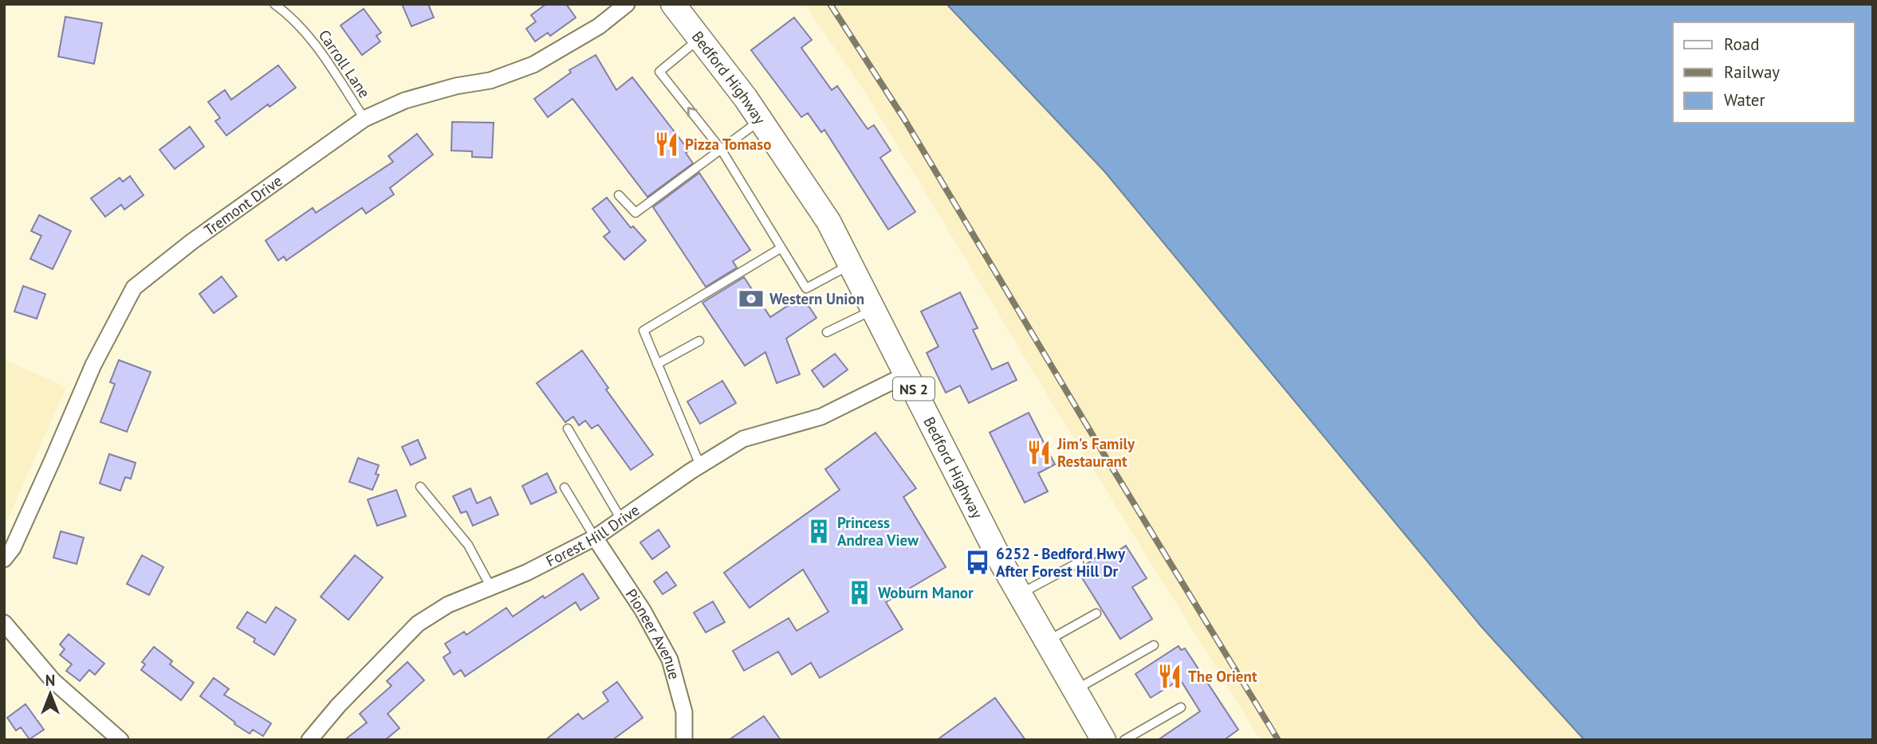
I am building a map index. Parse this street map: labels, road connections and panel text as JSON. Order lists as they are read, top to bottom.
{
  "streets": {
    "main road": ["Bedford Highway", "NS 2"],
    "street": ["Tremont Drive", "Forest Hill Drive", "Pioneer Avenue"],
    "lane": ["Carroll Lane"]
  },
  "crossings": [
    ["Carroll Lane", "Tremont Drive"],
    ["Bedford Highway", "Forest Hill Drive"],
    ["Forest Hill Drive", "Pioneer Avenue"]
  ],
  "places": {
    "restaurant": ["Pizza Tomaso", "Jim's Family Restaurant", "The Orient"],
    "bank": ["Western Union"],
    "building": ["Princess Andrea View", "Woburn Manor"],
    "bus stop": ["6252 - Bedford Hwy After Forest Hill Dr"]
  },
  "legend": ["Road", "Railway", "Water"],
  "north": "top"
}
